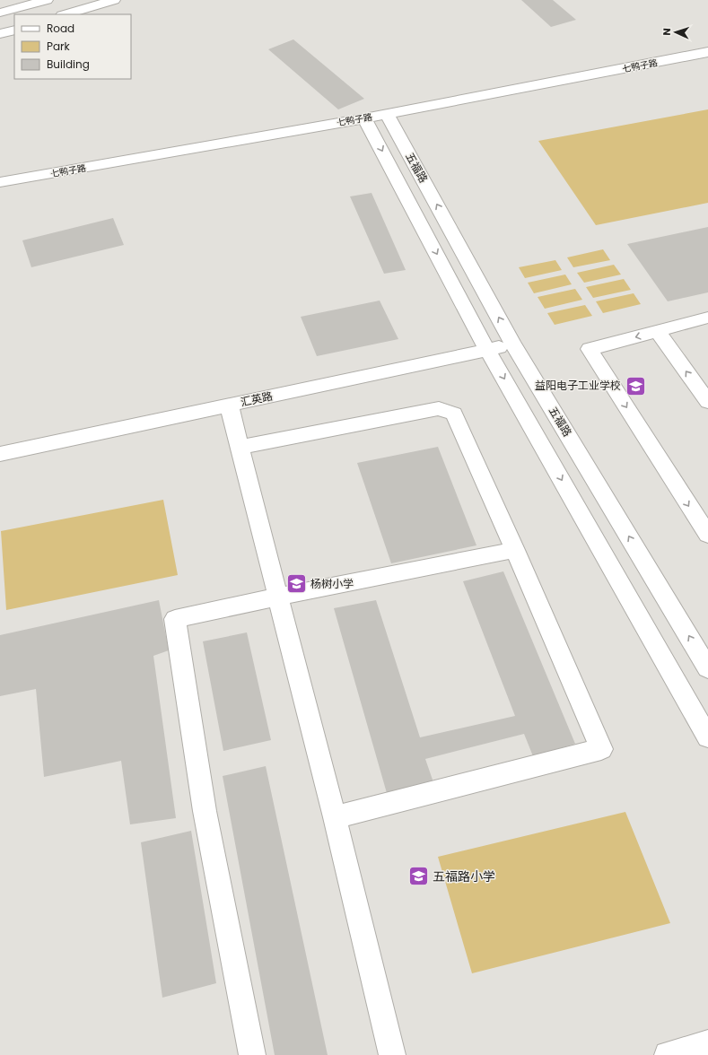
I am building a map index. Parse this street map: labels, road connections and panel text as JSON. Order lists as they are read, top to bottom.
{
  "streets": {
    "street": ["七鸭子路", "五福路", "汇英路"]
  },
  "crossings": [
    ["七鸭子路", "五福路"],
    ["五福路", "汇英路"]
  ],
  "places": {
    "school or university": ["益阳电子工业学校", "杨树小学", "五福路小学"]
  },
  "legend": ["Road", "Park", "Building"],
  "north": "left"
}
